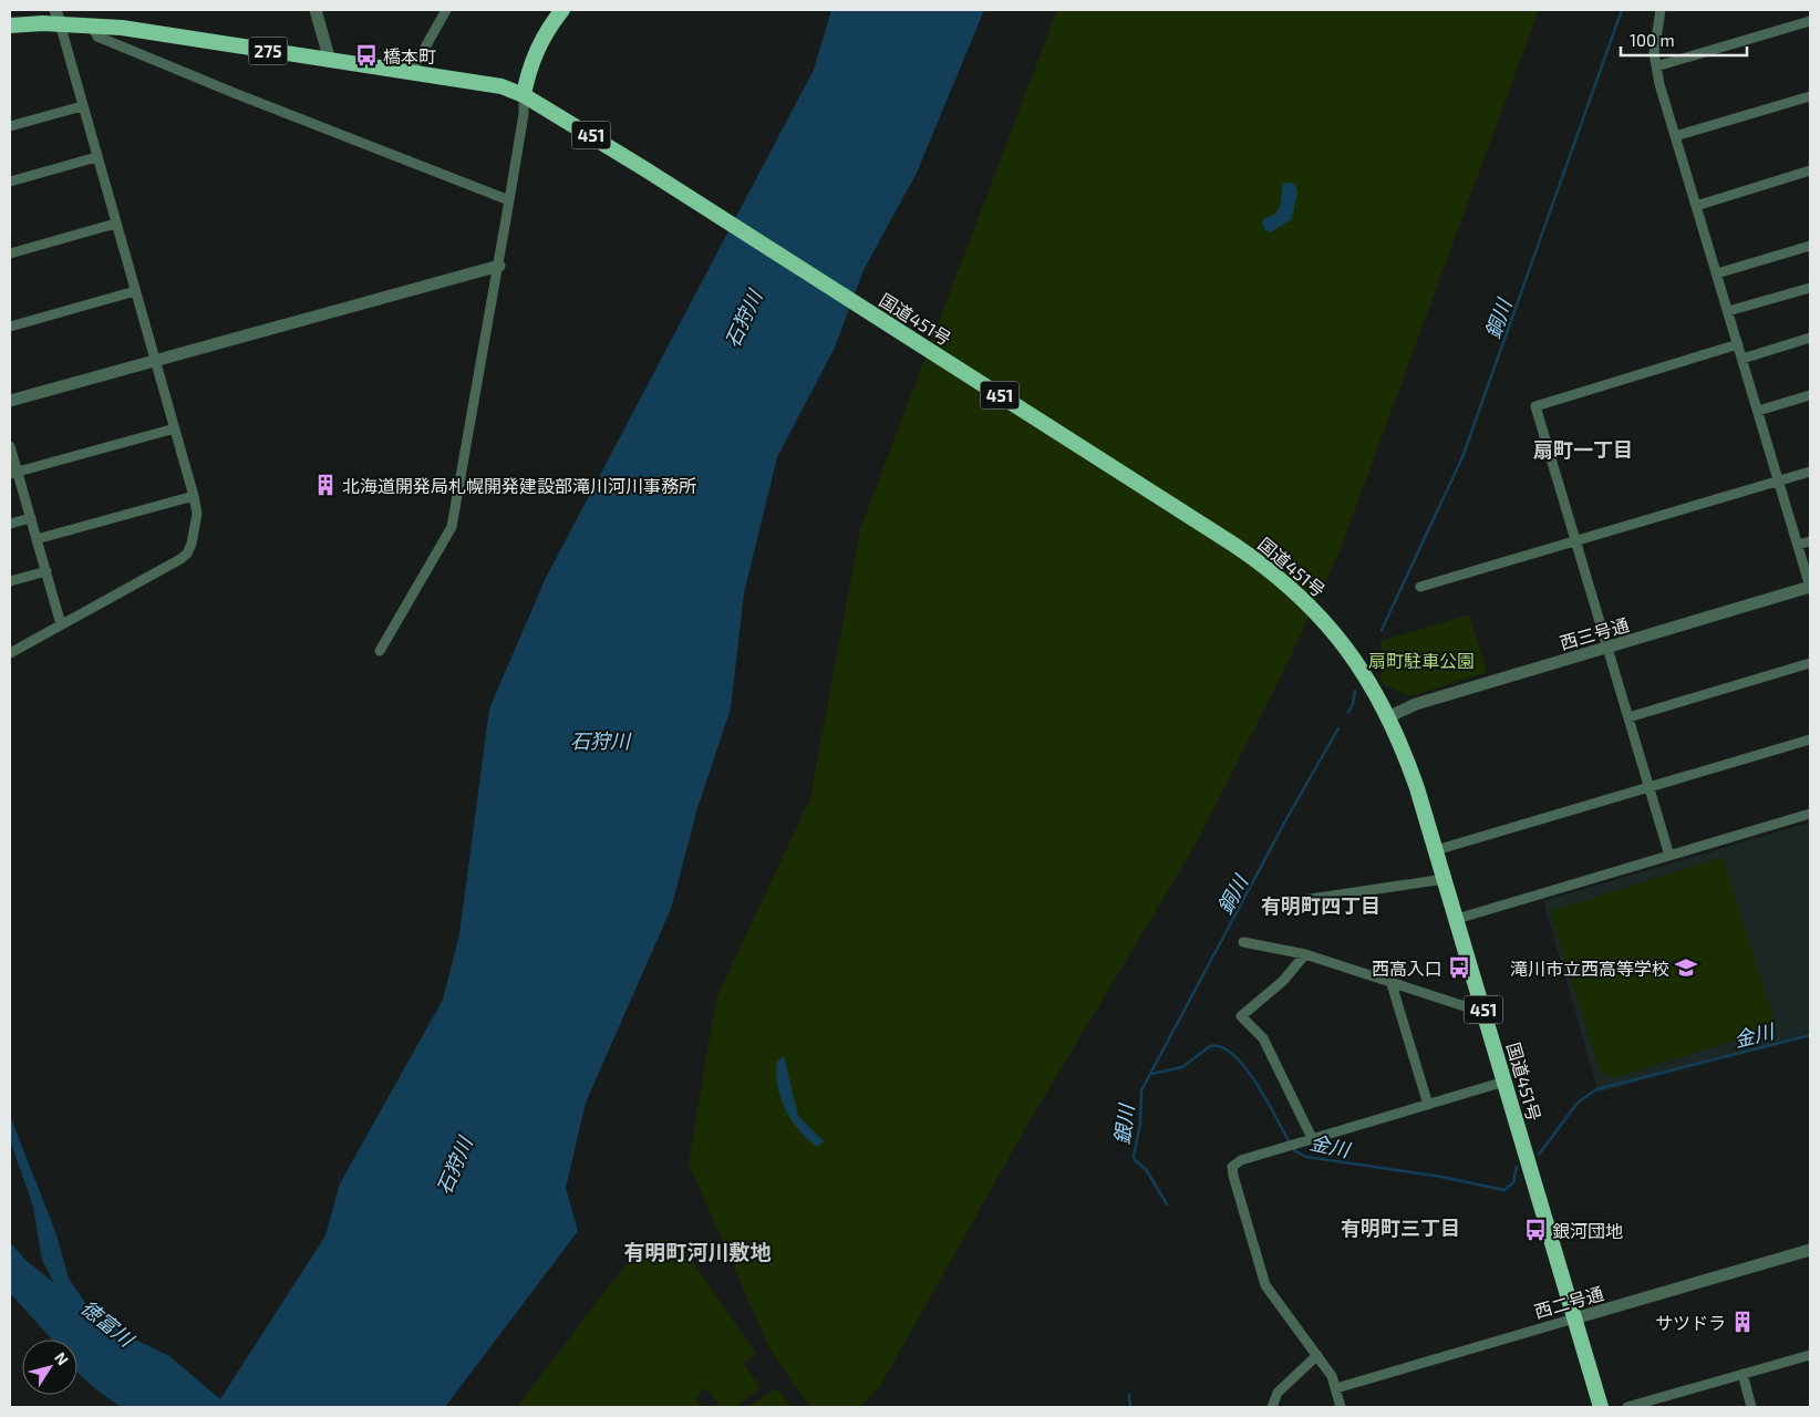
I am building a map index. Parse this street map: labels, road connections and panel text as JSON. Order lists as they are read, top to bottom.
{
  "streets": {
    "highway": ["275", "451", "国道451号"],
    "street": ["西三号通", "西二号通"]
  },
  "crossings": [
    ["275", "国道451号"],
    ["国道451号", "西三号通"],
    ["国道451号", "西二号通"]
  ],
  "districts": [
    "扇町一丁目",
    "有明町四丁目",
    "有明町三丁目",
    "有明町河川敷地"
  ],
  "water": [
    "石狩川",
    "銅川",
    "金川",
    "銀川",
    "徳富川"
  ],
  "parks": ["扇町駐車公園"],
  "places": {
    "bus stop": ["橋本町", "西高入口", "銀河団地"],
    "building": ["北海道開発局札幌開発建設部滝川河川事務所", "サツドラ"],
    "school or university": ["滝川市立西高等学校"]
  },
  "scale_bar": "100 m",
  "north": "top right"
}
